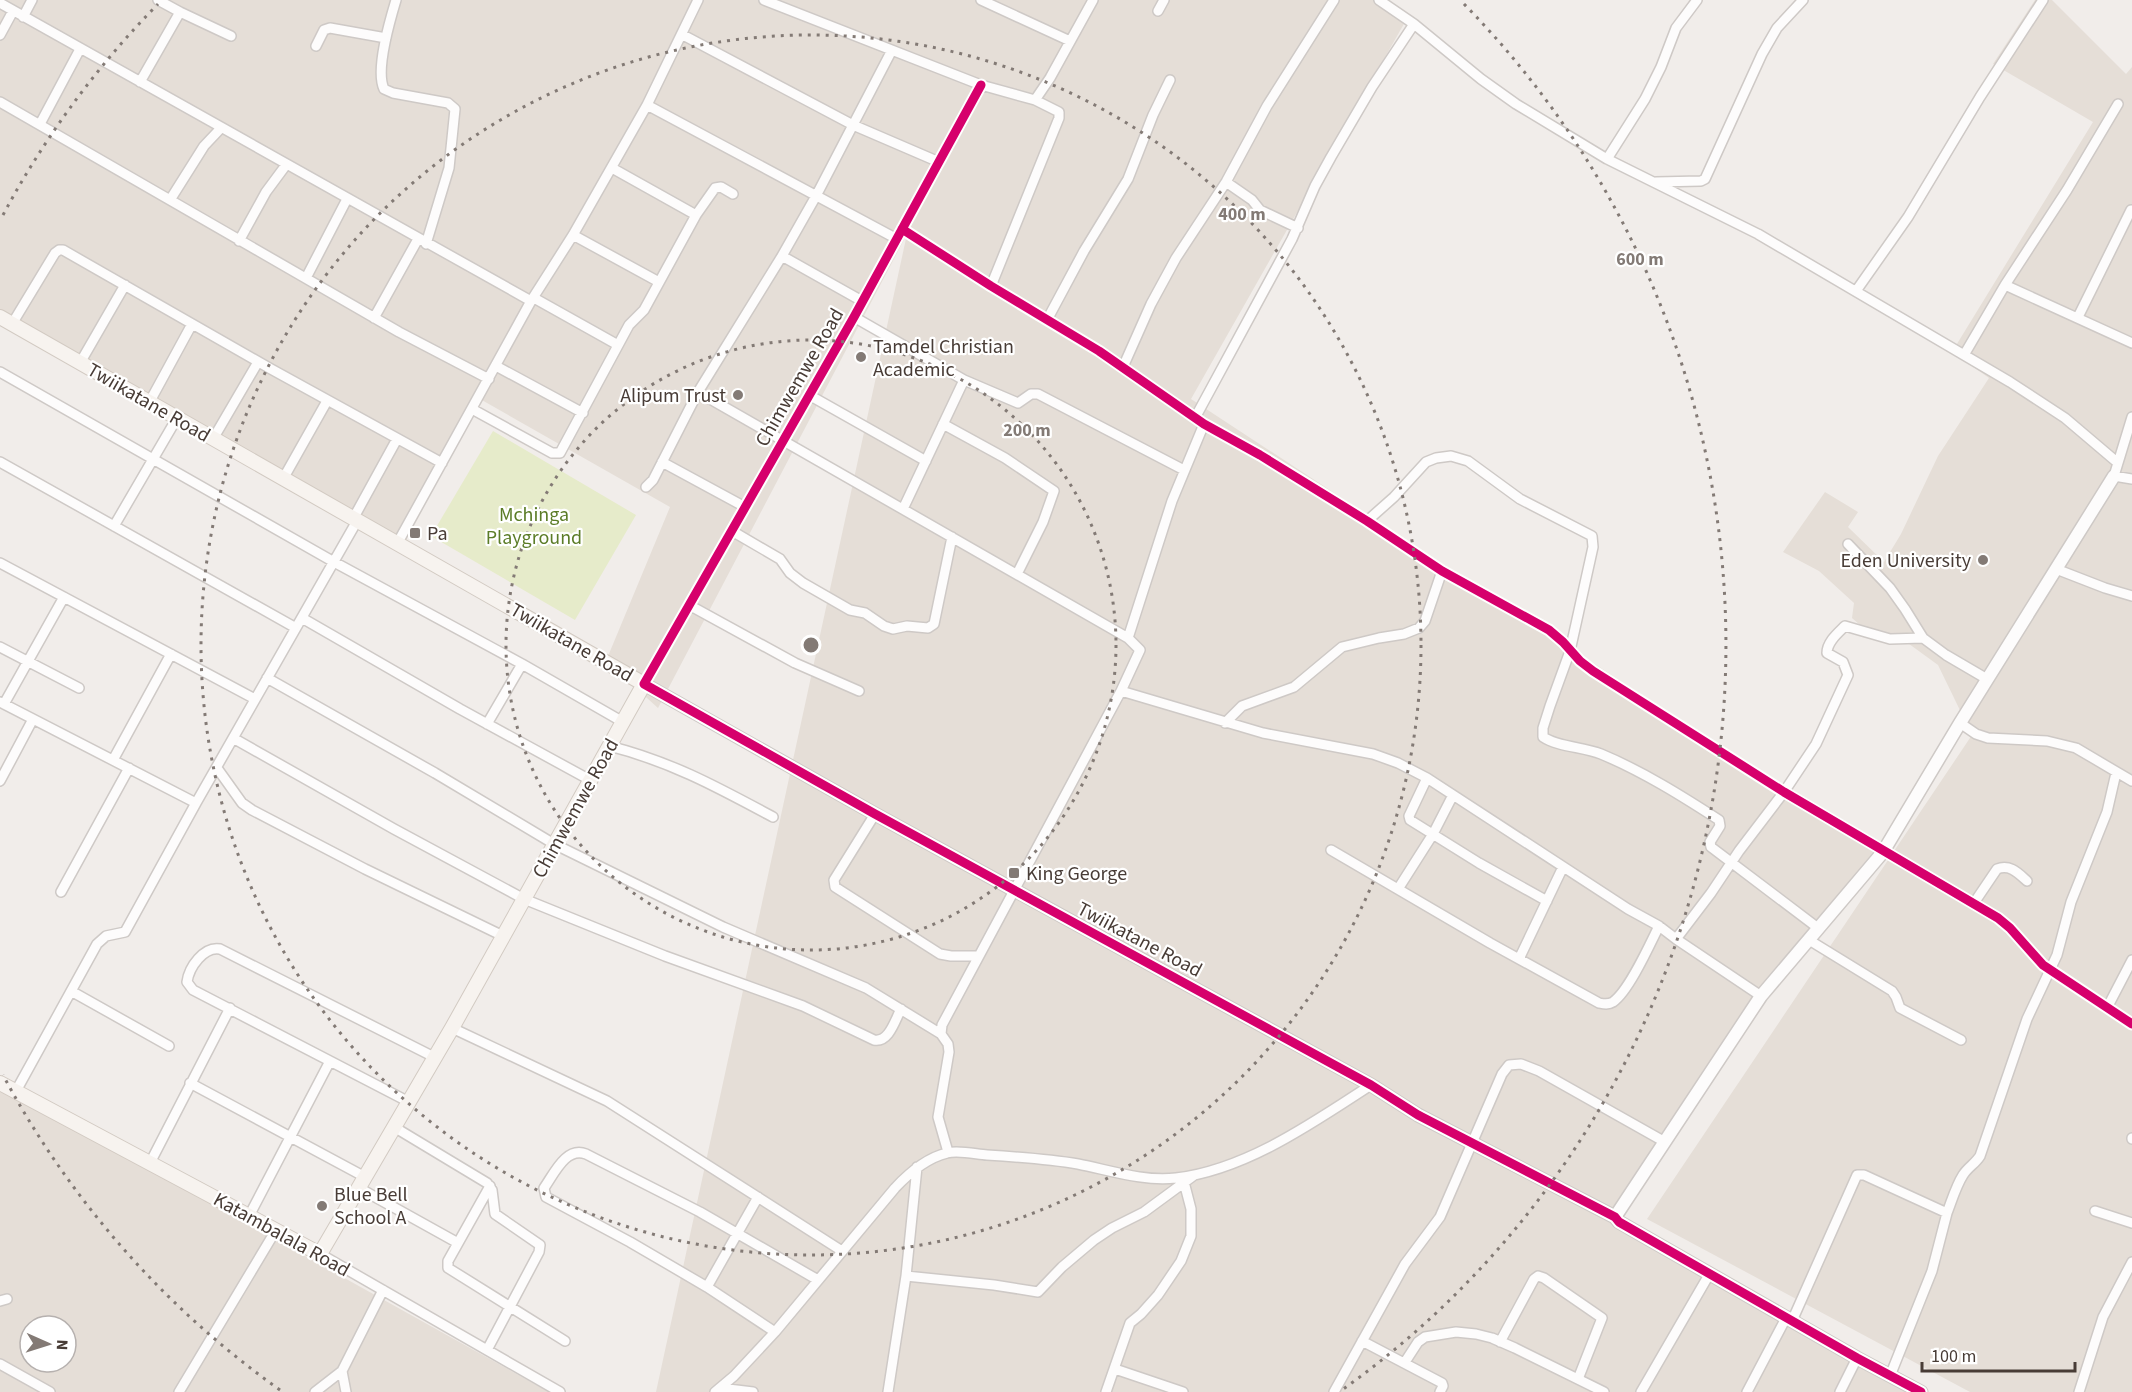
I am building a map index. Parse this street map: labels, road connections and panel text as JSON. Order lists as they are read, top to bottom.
{
  "streets": {
    "main road": ["Chimwemwe Road", "Twiikatane Road", "Katambalala Road"]
  },
  "crossings": [
    ["Chimwemwe Road", "Twiikatane Road"],
    ["Chimwemwe Road", "Katambalala Road"]
  ],
  "parks": ["Mchinga Playground"],
  "places": {
    "other": [
      "Tamdel Christian Academic",
      "Alipum Trust",
      "Eden University",
      "Blue Bell School A"
    ],
    "transit": ["Pa", "King George"]
  },
  "scale_bar": "100 m",
  "north": "right",
  "rings": ["400 m", "600 m", "200 m"]
}
